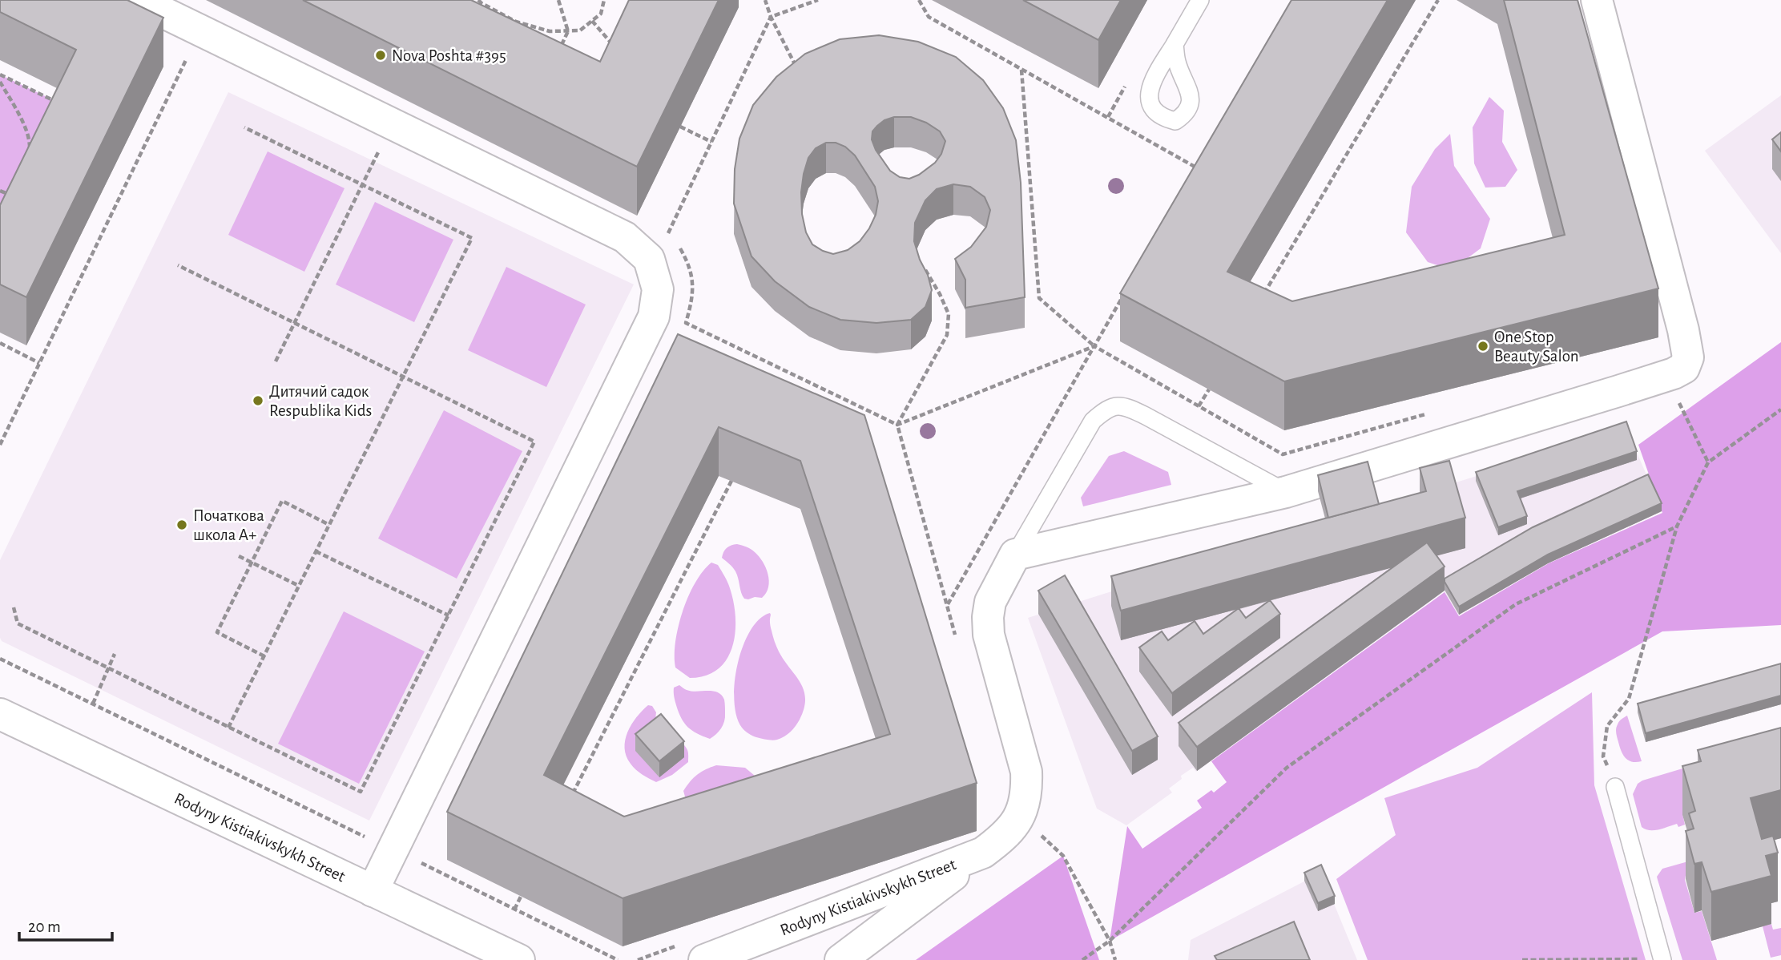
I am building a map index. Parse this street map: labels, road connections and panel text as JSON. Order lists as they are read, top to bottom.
{
  "streets": {
    "street": ["Rodyny Kistiakivskykh Street"]
  },
  "places": [
    "Nova Poshta #395",
    "One Stop Beauty Salon",
    "Дитячий садок Respublika Kids",
    "Початкова школа А+"
  ],
  "scale_bar": "20 m"
}
